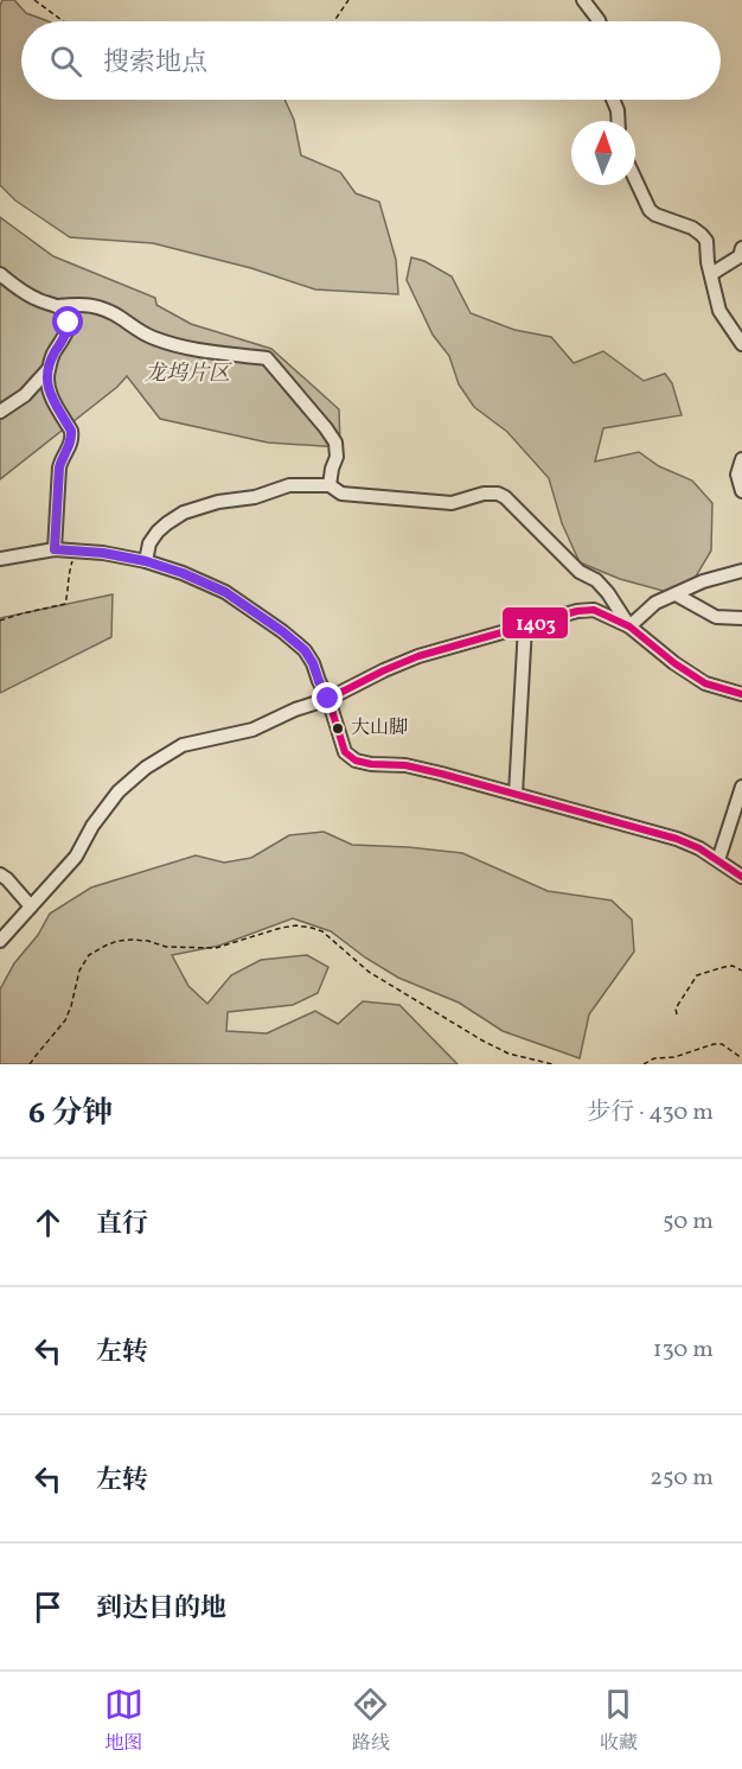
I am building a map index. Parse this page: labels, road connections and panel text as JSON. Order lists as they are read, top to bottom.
{
  "parks": ["龙坞片区"],
  "places": ["大山脚"],
  "lines": ["transit line 1403"],
  "north": "top",
  "page": {
    "search": "搜索地点",
    "heading": ["6 分钟", "步行 · 430 m"],
    "list": [
      ["直行", "50 m"],
      ["左转", "130 m"],
      ["左转", "250 m"],
      "到达目的地"
    ],
    "nav": ["地图", "路线", "收藏"]
  }
}
